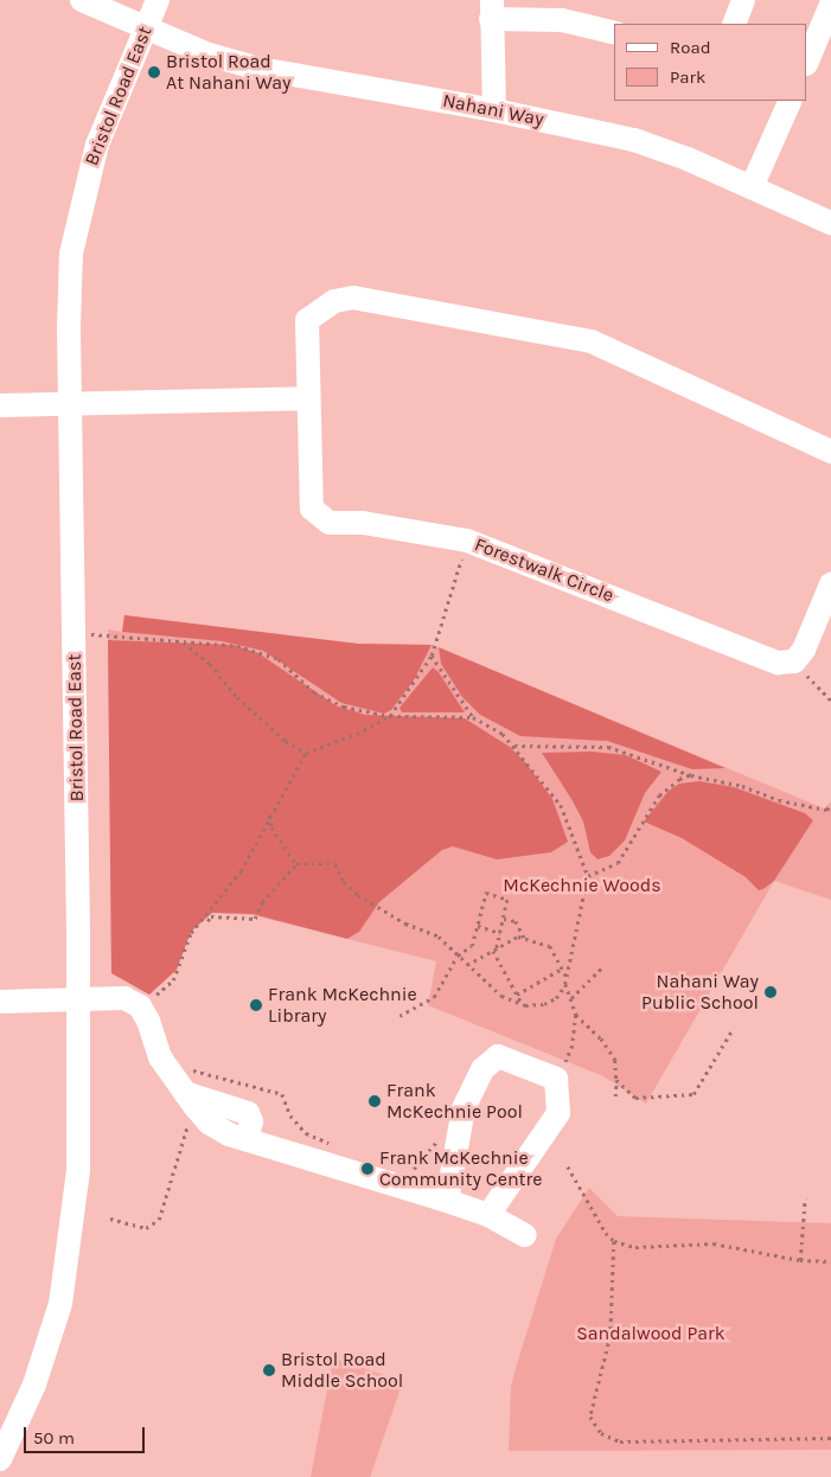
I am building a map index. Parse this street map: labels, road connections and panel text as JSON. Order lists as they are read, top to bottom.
{
  "streets": {
    "street": ["Bristol Road East", "Nahani Way", "Forestwalk Circle"]
  },
  "crossings": [
    ["Bristol Road East", "Nahani Way"]
  ],
  "parks": ["McKechnie Woods", "Sandalwood Park"],
  "places": [
    "Bristol Road At Nahani Way",
    "Nahani Way Public School",
    "Frank McKechnie Library",
    "Frank McKechnie Pool",
    "Frank McKechnie Community Centre",
    "Bristol Road Middle School"
  ],
  "legend": ["Road", "Park"],
  "scale_bar": "50 m"
}
